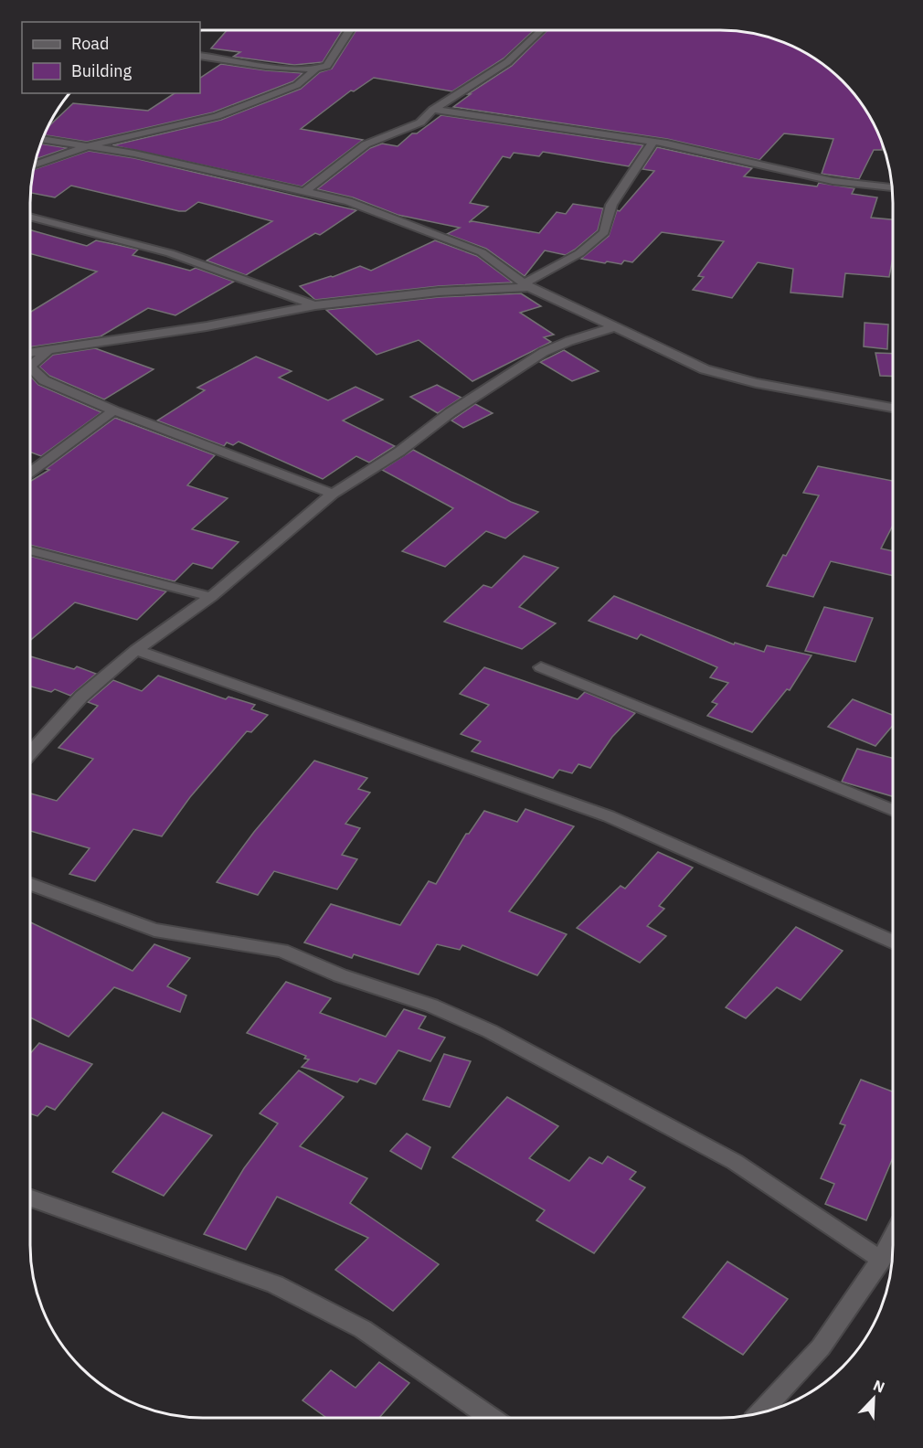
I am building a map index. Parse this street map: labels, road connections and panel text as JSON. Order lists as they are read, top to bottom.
{
  "legend": ["Road", "Building"],
  "north": "top right"
}
